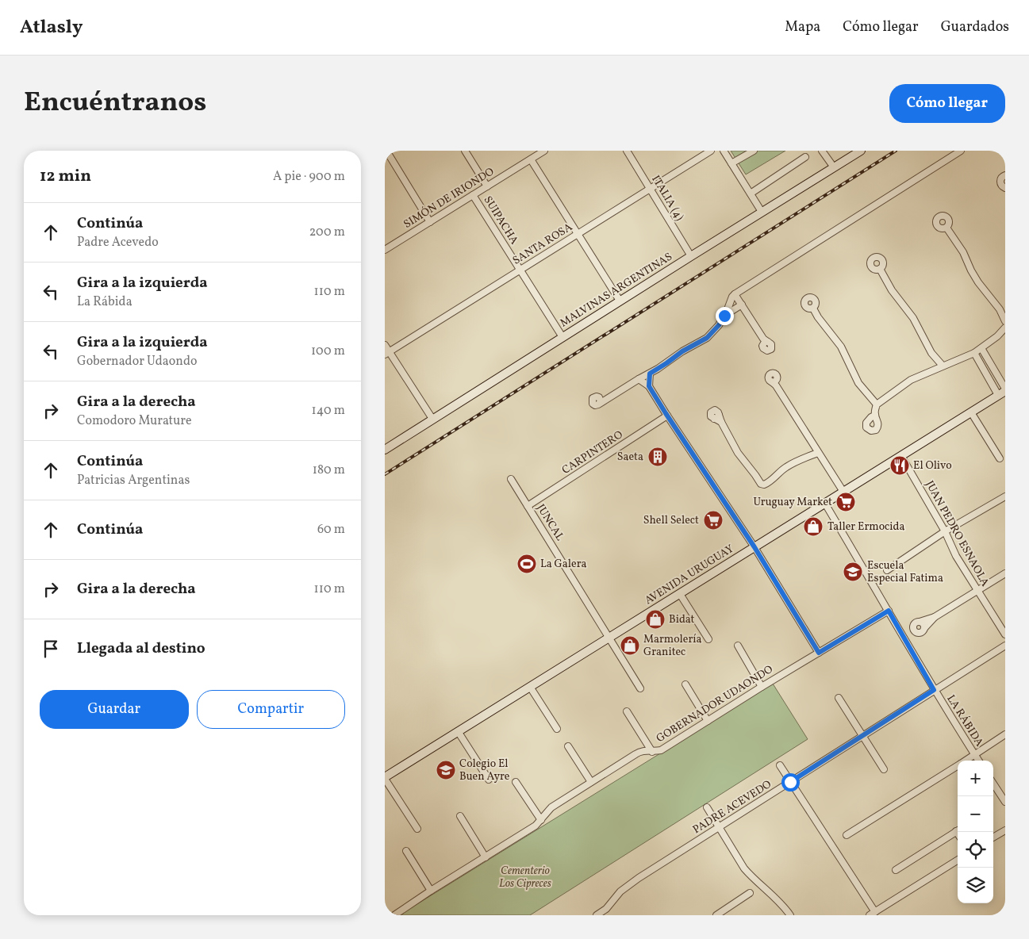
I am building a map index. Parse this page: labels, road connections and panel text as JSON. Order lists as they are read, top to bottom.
{
  "streets": {
    "main road": ["MALVINAS ARGENTINAS", "AVENIDA URUGUAY"],
    "street": [
      "SIMÓN DE IRIONDO",
      "ITALIA (4)",
      "SUIPACHA",
      "SANTA ROSA",
      "CARPINTERO",
      "JUNCAL",
      "JUAN PEDRO ESNAOLA",
      "GOBERNADOR UDAONDO",
      "LA RÁBIDA",
      "PADRE ACEVEDO"
    ]
  },
  "crossings": [
    ["SIMÓN DE IRIONDO", "SUIPACHA"],
    ["ITALIA (4)", "SANTA ROSA"],
    ["ITALIA (4)", "MALVINAS ARGENTINAS"],
    ["SUIPACHA", "SANTA ROSA"],
    ["SUIPACHA", "MALVINAS ARGENTINAS"],
    ["CARPINTERO", "JUNCAL"],
    ["JUNCAL", "AVENIDA URUGUAY"],
    ["JUAN PEDRO ESNAOLA", "AVENIDA URUGUAY"],
    ["AVENIDA URUGUAY", "LA RÁBIDA"],
    ["GOBERNADOR UDAONDO", "LA RÁBIDA"],
    ["LA RÁBIDA", "PADRE ACEVEDO"]
  ],
  "parks": ["Cementerio Los Cipreces"],
  "places": {
    "building": ["Saeta"],
    "restaurant": ["El Olivo"],
    "supermarket": ["Uruguay Market", "Shell Select"],
    "shop": ["Taller Ermocida", "Bidat", "Marmolería Granitec"],
    "sports": ["La Galera"],
    "school or university": ["Escuela Especial Fatima", "Colegio El Buen Ayre"]
  },
  "page": {
    "header": "Atlasly",
    "nav": ["Mapa", "Cómo llegar", "Guardados"],
    "title": "Encuéntranos",
    "buttons": [
      "Cómo llegar",
      ["Guardar", "Compartir"]
    ],
    "heading": ["12 min", "A pie · 900 m"],
    "list": [
      ["Continúa", "Padre Acevedo", "200 m"],
      ["Gira a la izquierda", "La Rábida", "110 m"],
      ["Gira a la izquierda", "Gobernador Udaondo", "100 m"],
      ["Gira a la derecha", "Comodoro Murature", "140 m"],
      ["Continúa", "Patricias Argentinas", "180 m"],
      ["Continúa", "60 m"],
      ["Gira a la derecha", "110 m"],
      "Llegada al destino"
    ],
    "map_buttons": ["+", "−"]
  }
}
